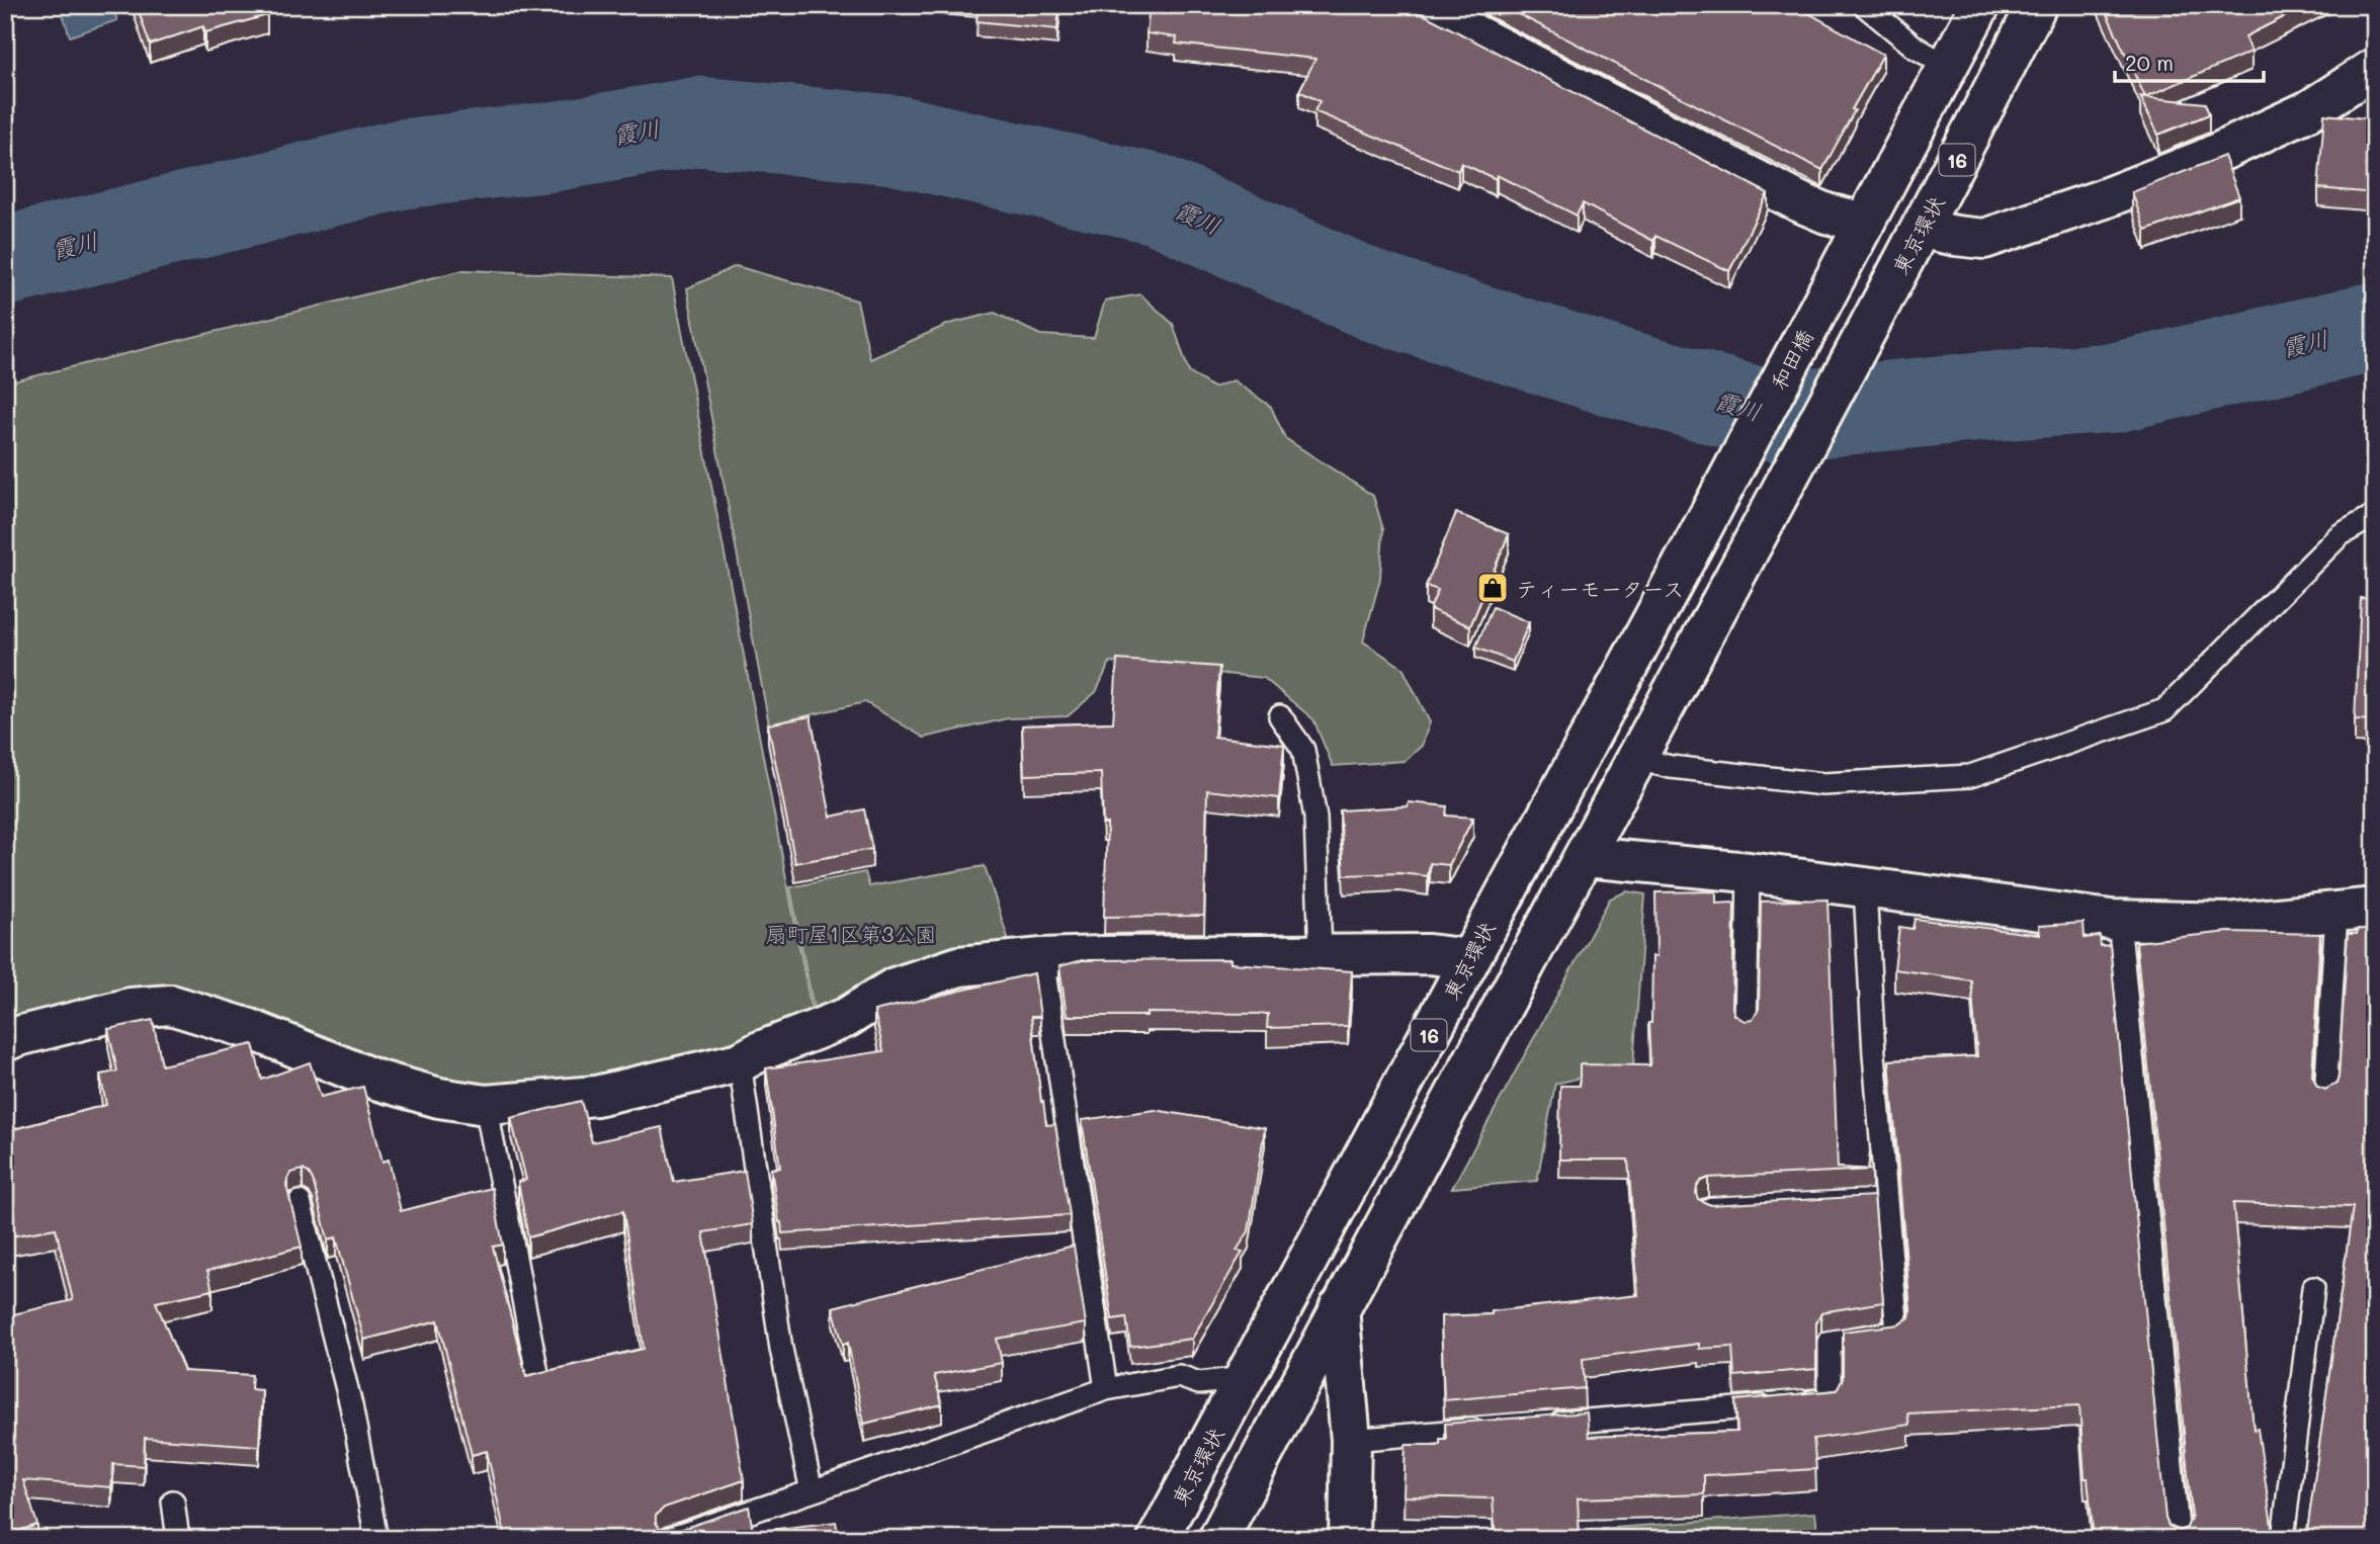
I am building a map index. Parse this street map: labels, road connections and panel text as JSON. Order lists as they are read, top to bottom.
{
  "streets": {
    "main road": ["16", "東京環状", "和田橋"]
  },
  "crossings": [
    ["16", "東京環状"],
    ["16", "和田橋"],
    ["東京環状", "和田橋"]
  ],
  "water": ["霞川"],
  "parks": ["扇町屋1区第3公園"],
  "places": {
    "shop": ["ティーモータース"]
  },
  "scale_bar": "20 m"
}
